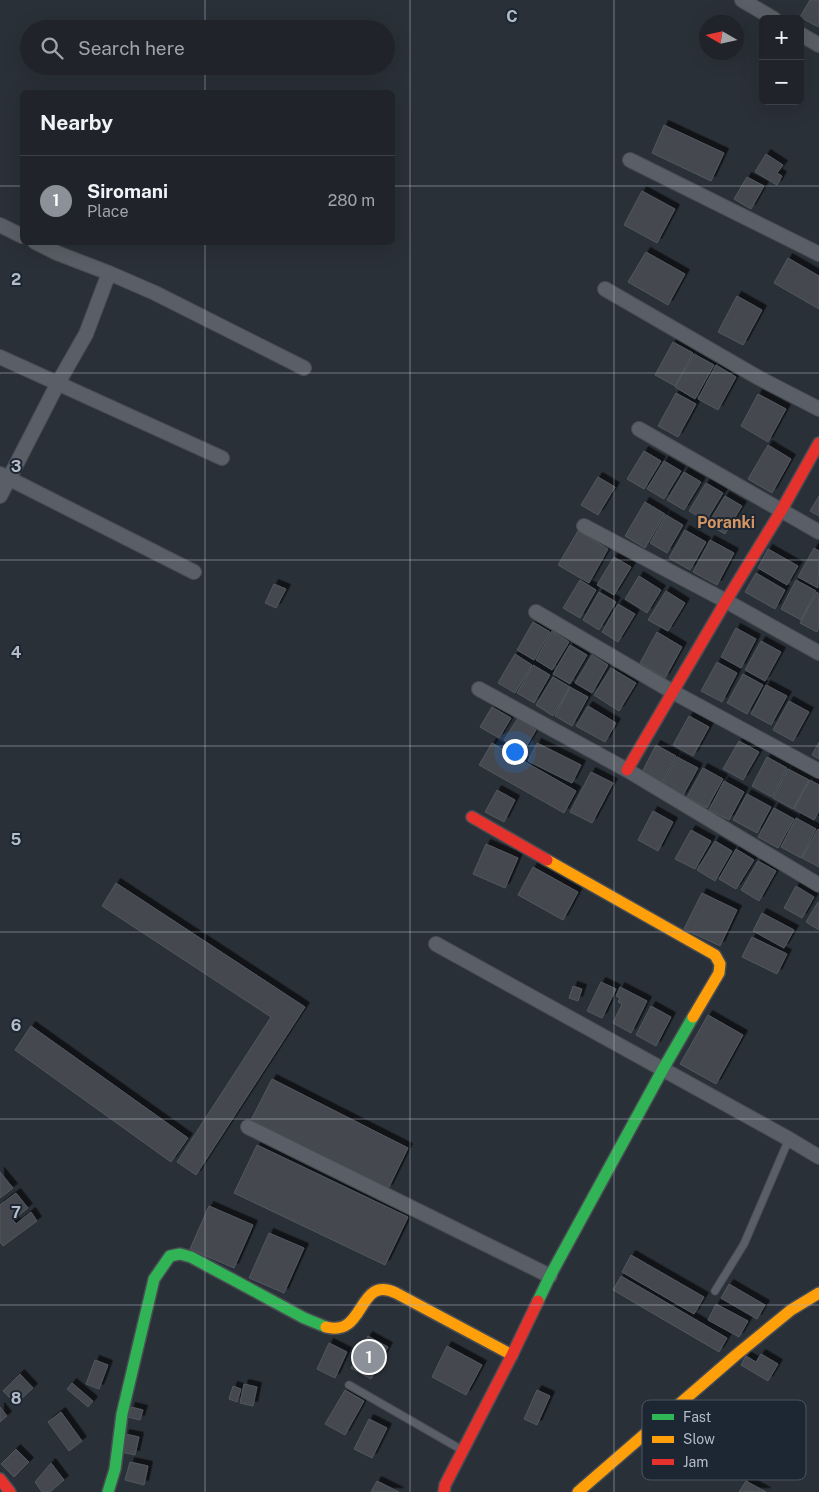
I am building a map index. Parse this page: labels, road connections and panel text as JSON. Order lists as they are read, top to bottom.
{
  "districts": ["Poranki"],
  "legend": ["Fast", "Slow", "Jam"],
  "north": "left",
  "page": {
    "map_buttons": ["+", "−"],
    "search": "Search here",
    "heading": "Nearby",
    "list": [
      {
        "mark": "1",
        "name": "Siromani",
        "note": "Place",
        "value": "280 m"
      }
    ],
    "pins": "1"
  },
  "grid": {
    "columns": ["C"],
    "rows": [
      "2",
      "3",
      "4",
      "5",
      "6",
      "7",
      "8"
    ]
  }
}
